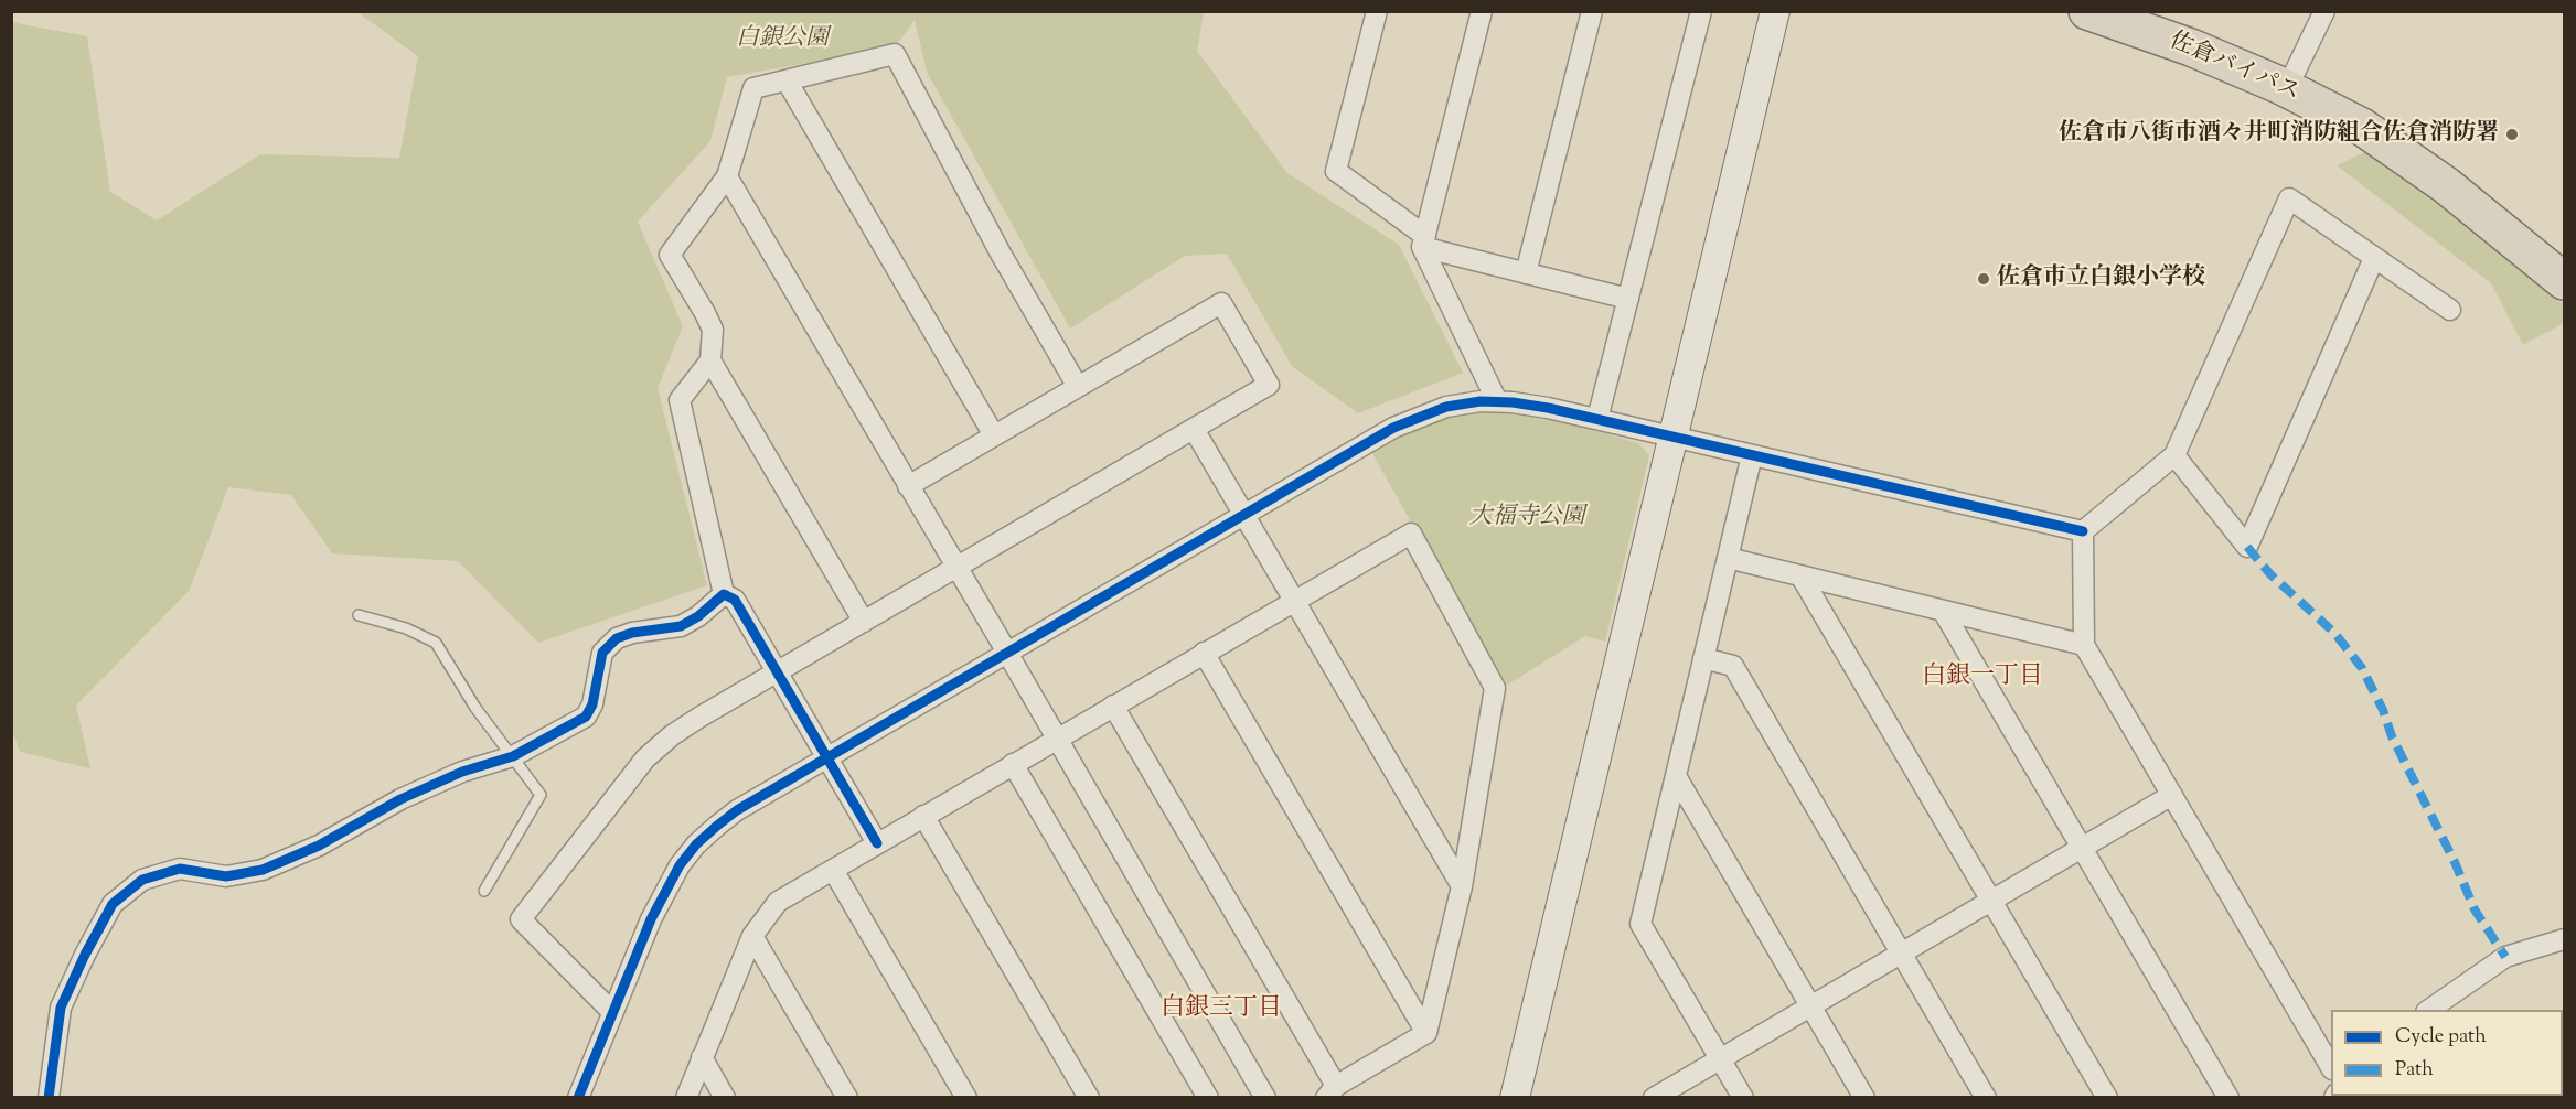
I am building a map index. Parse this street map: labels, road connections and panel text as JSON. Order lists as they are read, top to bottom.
{
  "streets": {
    "highway": ["佐倉バイパス"]
  },
  "districts": ["白銀一丁目", "白銀三丁目"],
  "parks": ["白銀公園", "大福寺公園"],
  "places": ["佐倉市八街市酒々井町消防組合佐倉消防署", "佐倉市立白銀小学校"],
  "legend": ["Cycle path", "Path"]
}
